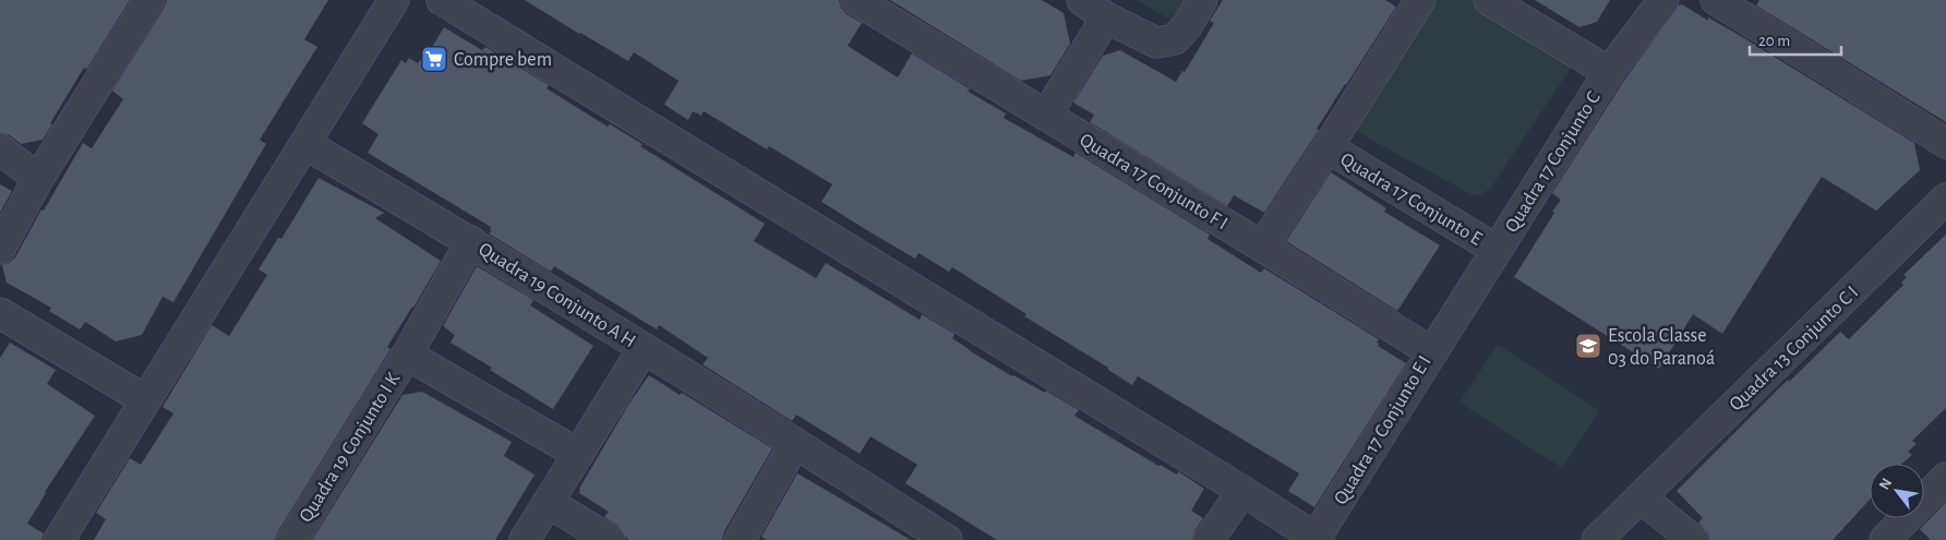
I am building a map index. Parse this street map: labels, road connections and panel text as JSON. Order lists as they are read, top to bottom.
{
  "streets": {
    "street": [
      "Quadra 17 Conjunto C",
      "Quadra 17 Conjunto F I",
      "Quadra 17 Conjunto E",
      "Quadra 19 Conjunto A H",
      "Quadra 13 Conjunto C I",
      "Quadra 17 Conjunto E I",
      "Quadra 19 Conjunto I K"
    ]
  },
  "crossings": [
    ["Quadra 17 Conjunto C", "Quadra 17 Conjunto E"],
    ["Quadra 17 Conjunto C", "Quadra 17 Conjunto E I"],
    ["Quadra 17 Conjunto F I", "Quadra 17 Conjunto E I"],
    ["Quadra 19 Conjunto A H", "Quadra 19 Conjunto I K"]
  ],
  "places": {
    "supermarket": ["Compre bem"],
    "school or university": ["Escola Classe 03 do Paranoá"]
  },
  "scale_bar": "20 m",
  "north": "top left"
}
